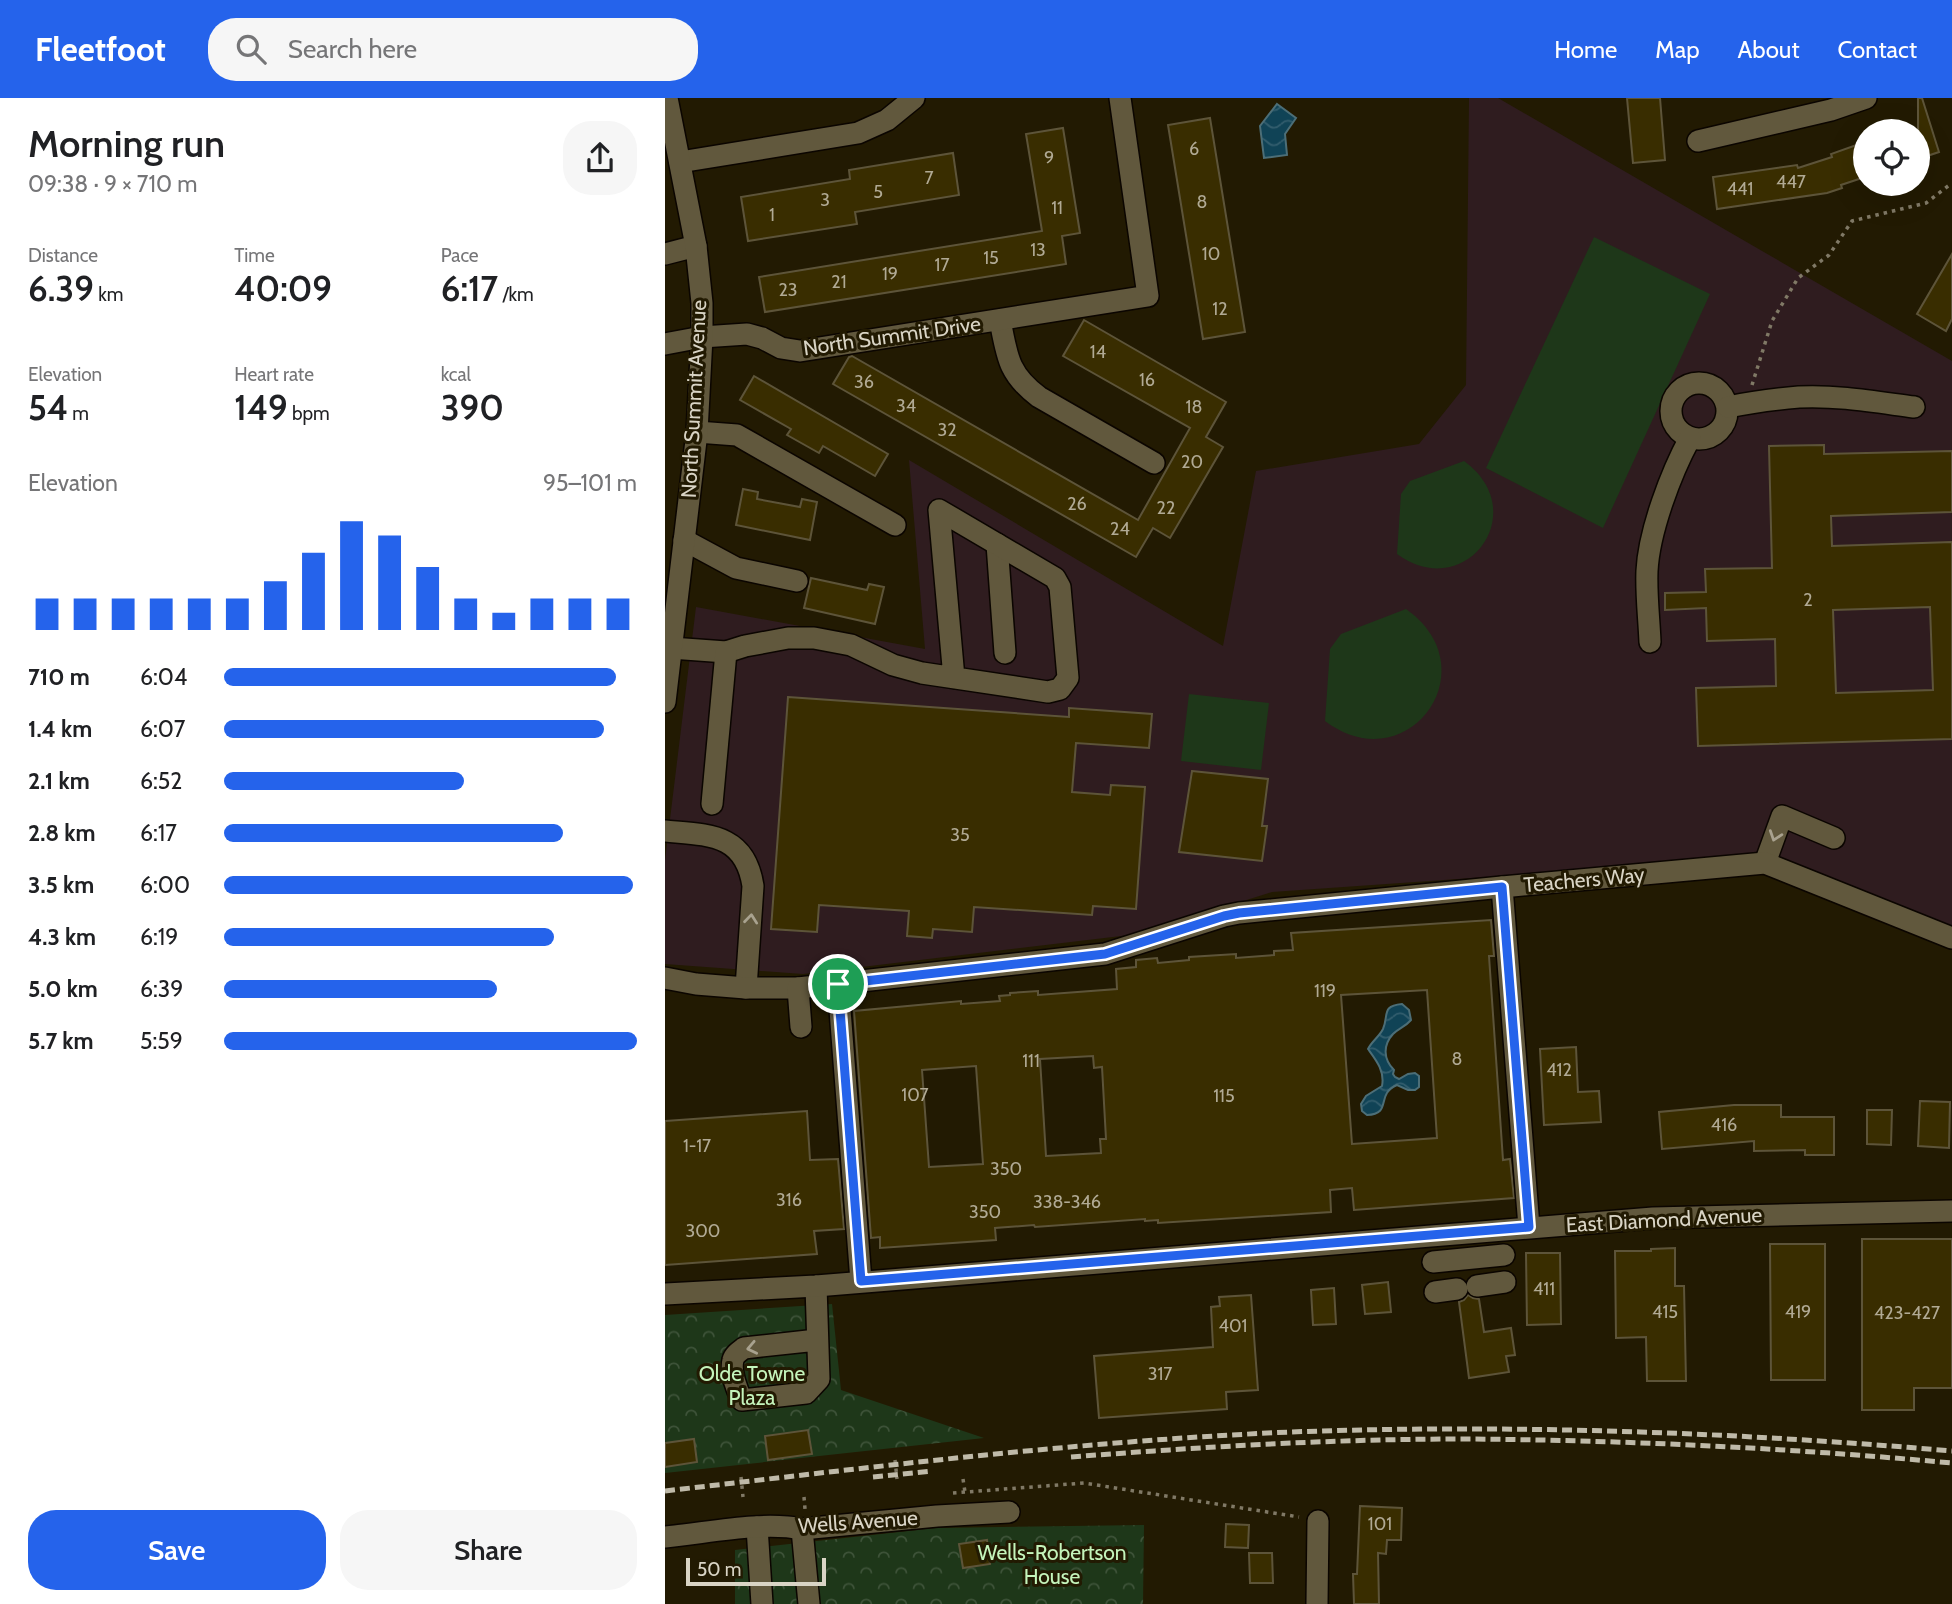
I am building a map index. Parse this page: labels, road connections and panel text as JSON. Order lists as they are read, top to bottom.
{
  "streets": {
    "street": [
      "North Summit Drive",
      "North Summit Avenue",
      "Teachers Way",
      "East Diamond Avenue",
      "Wells Avenue"
    ]
  },
  "crossings": [
    ["North Summit Drive", "North Summit Avenue"]
  ],
  "parks": ["Olde Towne Plaza", "Wells-Robertson House"],
  "house_numbers": [
    "6",
    "9",
    "7",
    "447",
    "441",
    "5",
    "3",
    "8",
    "11",
    "1",
    "13",
    "10",
    "15",
    "17",
    "19",
    "21",
    "23",
    "12",
    "14",
    "16",
    "36",
    "34",
    "18",
    "32",
    "20",
    "26",
    "22",
    "24",
    "2",
    "35",
    "119",
    "8",
    "111",
    "412",
    "107",
    "115",
    "416",
    "1-17",
    "350",
    "316",
    "338-346",
    "350",
    "300",
    "411",
    "415",
    "419",
    "423-427",
    "401",
    "317",
    "101"
  ],
  "scale_bar": "50 m",
  "page": {
    "header": "Fleetfoot",
    "search": "Search here",
    "nav": [
      "Home",
      "Map",
      "About",
      "Contact"
    ],
    "heading": ["Morning run", "09:38 · 9 × 710 m"],
    "stats": [
      ["Distance", "6.39 km"],
      ["Time", "40:09"],
      ["Pace", "6:17 /km"],
      ["Elevation", "54 m"],
      ["Heart rate", "149 bpm"],
      ["kcal", "390"]
    ],
    "chart": ["Elevation", "95–101 m"],
    "list": [
      {
        "name": "710 m",
        "note": "6:04"
      },
      {
        "name": "1.4 km",
        "note": "6:07"
      },
      {
        "name": "2.1 km",
        "note": "6:52"
      },
      {
        "name": "2.8 km",
        "note": "6:17"
      },
      {
        "name": "3.5 km",
        "note": "6:00"
      },
      {
        "name": "4.3 km",
        "note": "6:19"
      },
      {
        "name": "5.0 km",
        "note": "6:39"
      },
      {
        "name": "5.7 km",
        "note": "5:59"
      }
    ],
    "buttons": ["Save", "Share"],
    "scale": "50 m"
  }
}
